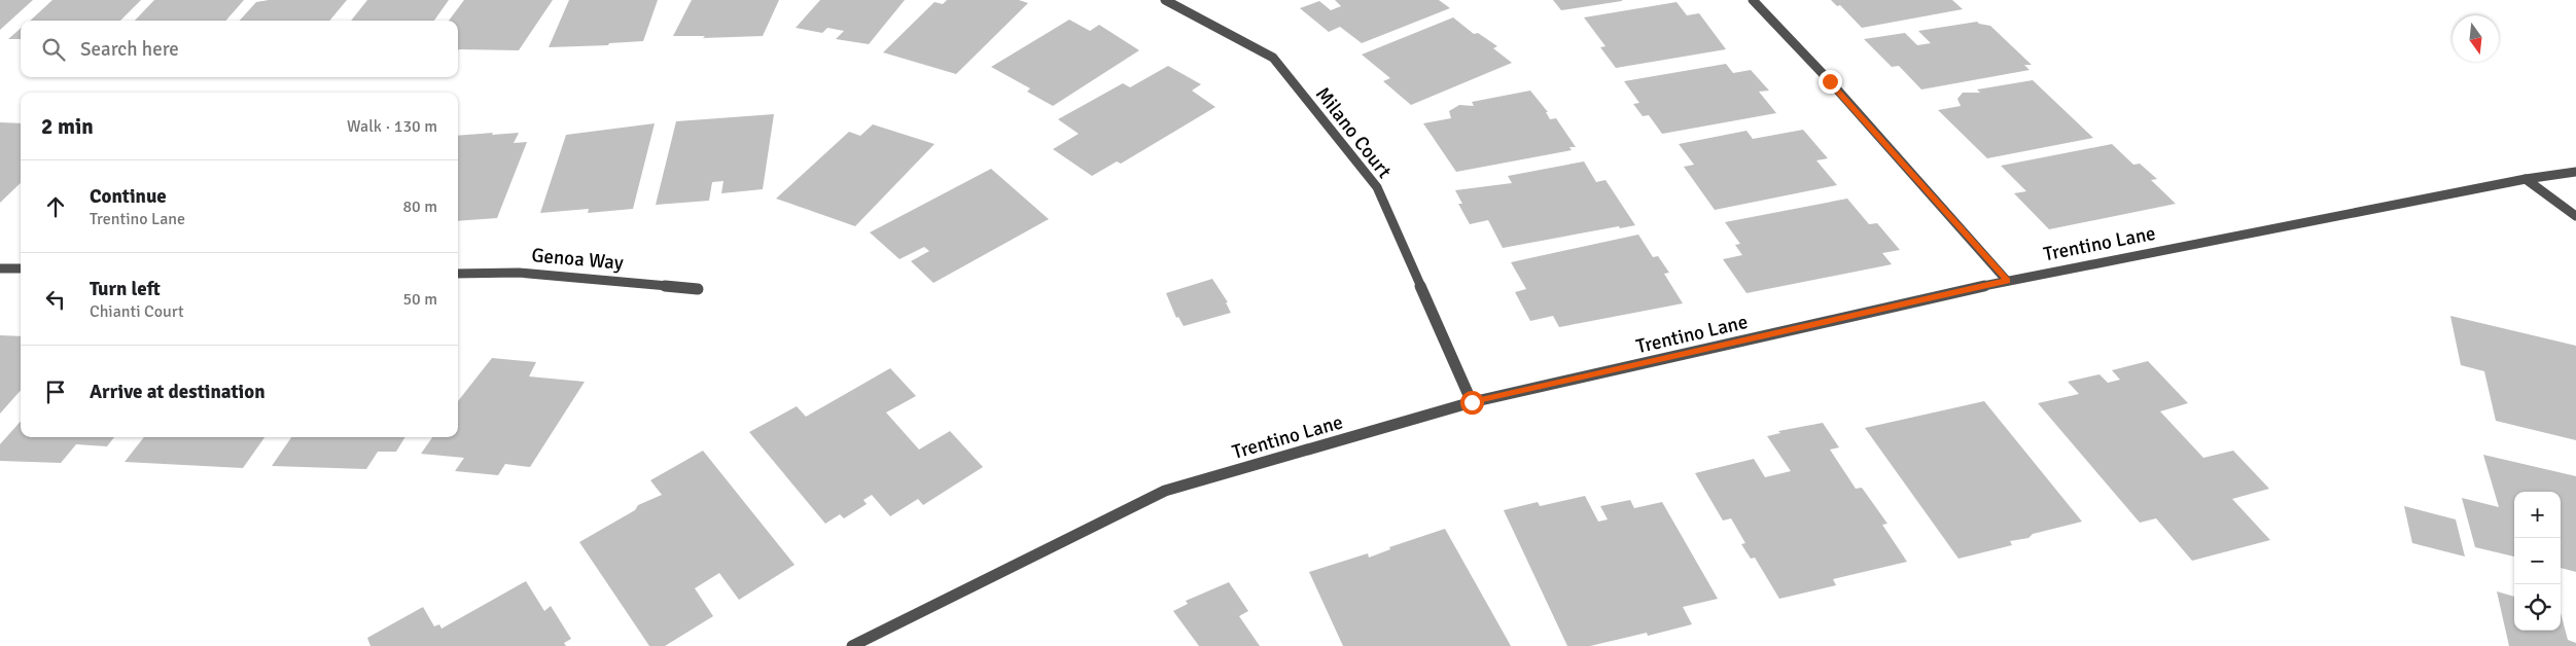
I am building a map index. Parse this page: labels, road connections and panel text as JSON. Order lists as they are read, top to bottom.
{
  "streets": {
    "street": ["Milano Court", "Trentino Lane", "Genoa Way"]
  },
  "crossings": [
    ["Milano Court", "Trentino Lane"]
  ],
  "north": "bottom",
  "page": {
    "search": "Search here",
    "heading": ["2 min", "Walk · 130 m"],
    "list": [
      ["Continue", "Trentino Lane", "80 m"],
      ["Turn left", "Chianti Court", "50 m"],
      "Arrive at destination"
    ],
    "map_buttons": ["+", "−"]
  }
}
